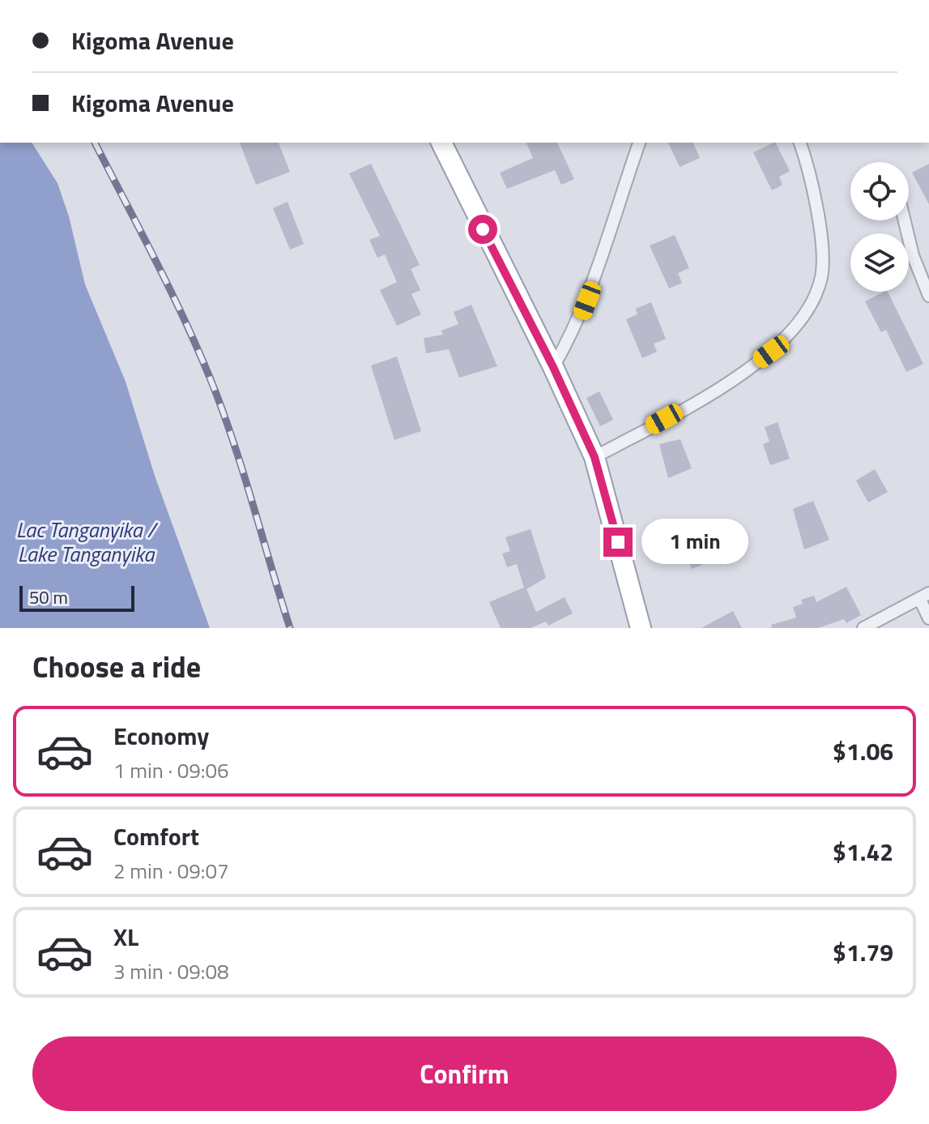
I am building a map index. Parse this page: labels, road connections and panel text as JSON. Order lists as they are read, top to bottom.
{
  "water": ["Lac Tanganyika / Lake Tanganyika"],
  "scale_bar": "50 m",
  "page": {
    "banner": ["Kigoma Avenue", "Kigoma Avenue"],
    "bubble": "1 min",
    "scale": "50 m",
    "heading": "Choose a ride",
    "list": [
      {
        "name": "Economy",
        "note": "1 min · 09:06",
        "value": "$1.06"
      },
      {
        "name": "Comfort",
        "note": "2 min · 09:07",
        "value": "$1.42"
      },
      {
        "name": "XL",
        "note": "3 min · 09:08",
        "value": "$1.79"
      }
    ],
    "buttons": "Confirm"
  }
}
